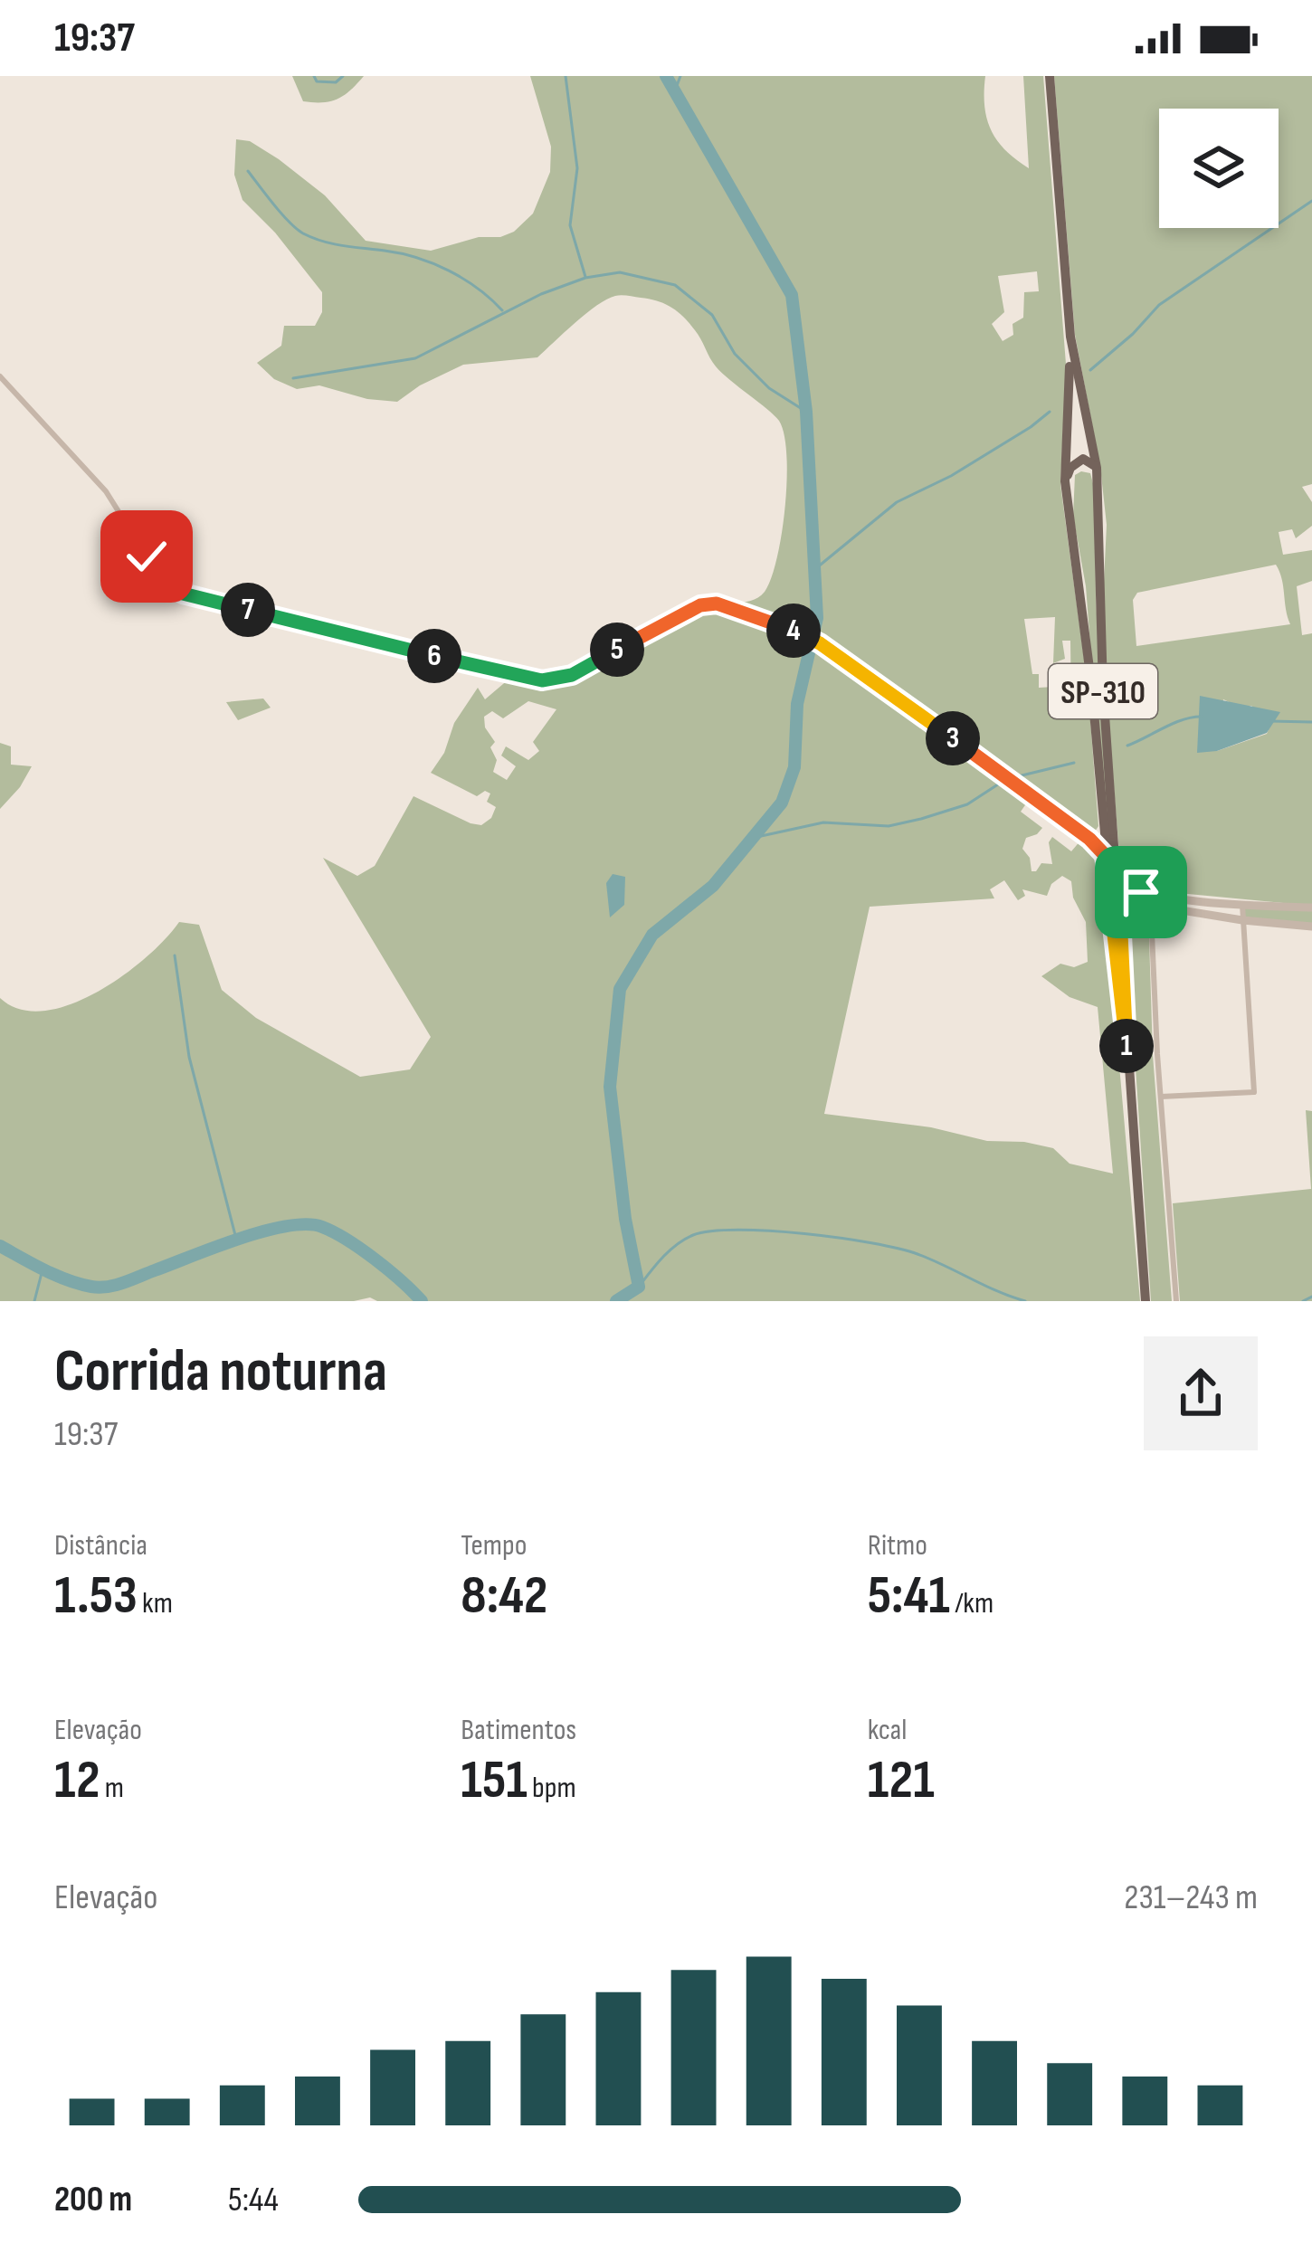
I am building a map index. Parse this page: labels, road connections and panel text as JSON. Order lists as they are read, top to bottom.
{
  "streets": {
    "main road": ["SP-310"]
  },
  "page": {
    "status": "19:37",
    "pins": [
      "7",
      "4",
      "5",
      "6",
      "3",
      "1"
    ],
    "heading": ["Corrida noturna", "19:37"],
    "stats": [
      ["Distância", "1.53 km"],
      ["Tempo", "8:42"],
      ["Ritmo", "5:41 /km"],
      ["Elevação", "12 m"],
      ["Batimentos", "151 bpm"],
      ["kcal", "121"]
    ],
    "chart": ["Elevação", "231–243 m"],
    "list": [
      {
        "name": "200 m",
        "note": "5:44"
      }
    ]
  }
}
